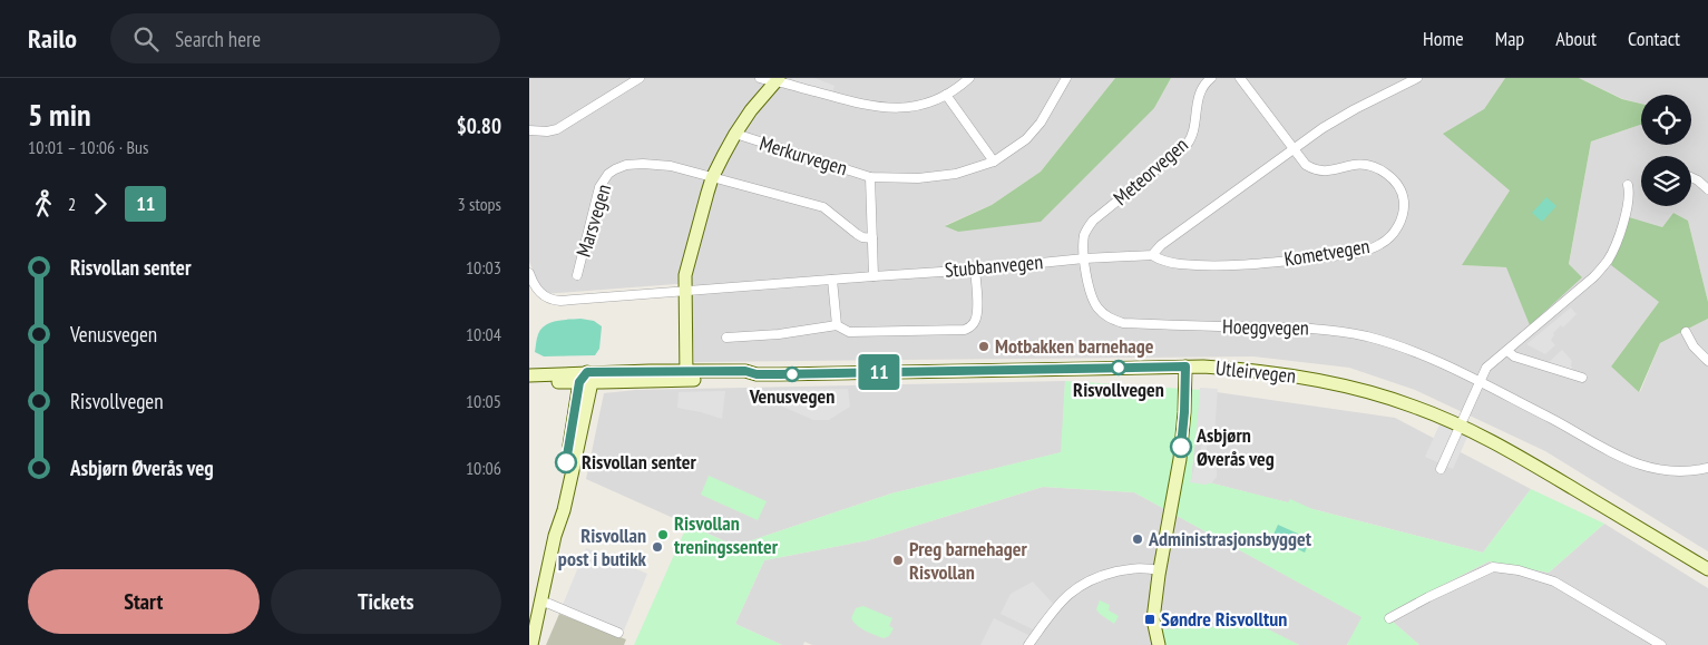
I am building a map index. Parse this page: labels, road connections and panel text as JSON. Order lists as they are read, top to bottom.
{
  "streets": {
    "main road": ["Utleirvegen"],
    "street": [
      "Merkurvegen",
      "Meteorvegen",
      "Marsvegen",
      "Kometvegen",
      "Stubbanvegen",
      "Hoeggvegen"
    ]
  },
  "crossings": [
    ["Merkurvegen", "Stubbanvegen"],
    ["Meteorvegen", "Stubbanvegen"],
    ["Meteorvegen", "Hoeggvegen"],
    ["Kometvegen", "Stubbanvegen"],
    ["Stubbanvegen", "Hoeggvegen"]
  ],
  "places": {
    "other": [
      "Motbakken barnehage",
      "Risvollvegen",
      "Venusvegen",
      "Asbjørn Øverås veg",
      "Risvollan senter",
      "Risvollan treningssenter",
      "Administrasjonsbygget",
      "Risvollan post i butikk",
      "Preg barnehager Risvollan"
    ],
    "transit": ["Søndre Risvolltun"]
  },
  "lines": ["bus line 11"],
  "page": {
    "header": "Railo",
    "search": "Search here",
    "nav": [
      "Home",
      "Map",
      "About",
      "Contact"
    ],
    "heading": ["5 min", "10:01 – 10:06 · Bus", "$0.80"],
    "on_map": "11",
    "legs": ["2", "11", "3 stops"],
    "list": [
      {
        "name": "Risvollan senter",
        "value": "10:03"
      },
      {
        "name": "Venusvegen",
        "value": "10:04"
      },
      {
        "name": "Risvollvegen",
        "value": "10:05"
      },
      {
        "name": "Asbjørn Øverås veg",
        "value": "10:06"
      }
    ],
    "buttons": ["Start", "Tickets"]
  }
}
